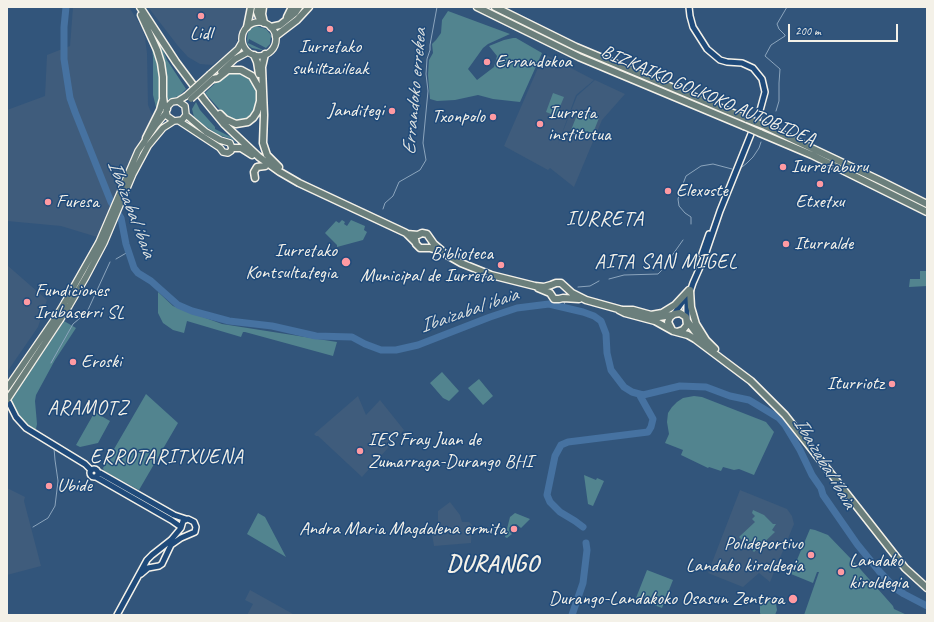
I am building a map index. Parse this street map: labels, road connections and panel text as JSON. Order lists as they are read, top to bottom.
{
  "streets": {
    "highway": ["BIZKAIKO GOLKOKO AUTOBIDEA"]
  },
  "districts": [
    "IURRETA",
    "AITA SAN MIGEL",
    "ARAMOTZ",
    "ERROTARITXUENA",
    "DURANGO"
  ],
  "water": ["Errandoko errekea", "Ibaizabal ibaia"],
  "places": [
    "Lidl",
    "Iurretako suhiltzaileak",
    "Errandokoa",
    "Janditegi",
    "Txonpolo",
    "Iurreta institutua",
    "Iurretaburu",
    "Etxetxu",
    "Elexoste",
    "Furesa",
    "Iturralde",
    "Iurretako Kontsultategia",
    "Biblioteca Municipal de Iurreta",
    "Fundiciones Irubaserri SL",
    "Eroski",
    "Iturriotz",
    "IES Fray Juan de Zumarraga-Durango BHI",
    "Ubide",
    "Andra Maria Magdalena ermita",
    "Polideportivo Landako kiroldegia",
    "Landako kiroldegia",
    "Durango-Landakoko Osasun Zentroa"
  ],
  "scale_bar": "200 m"
}
